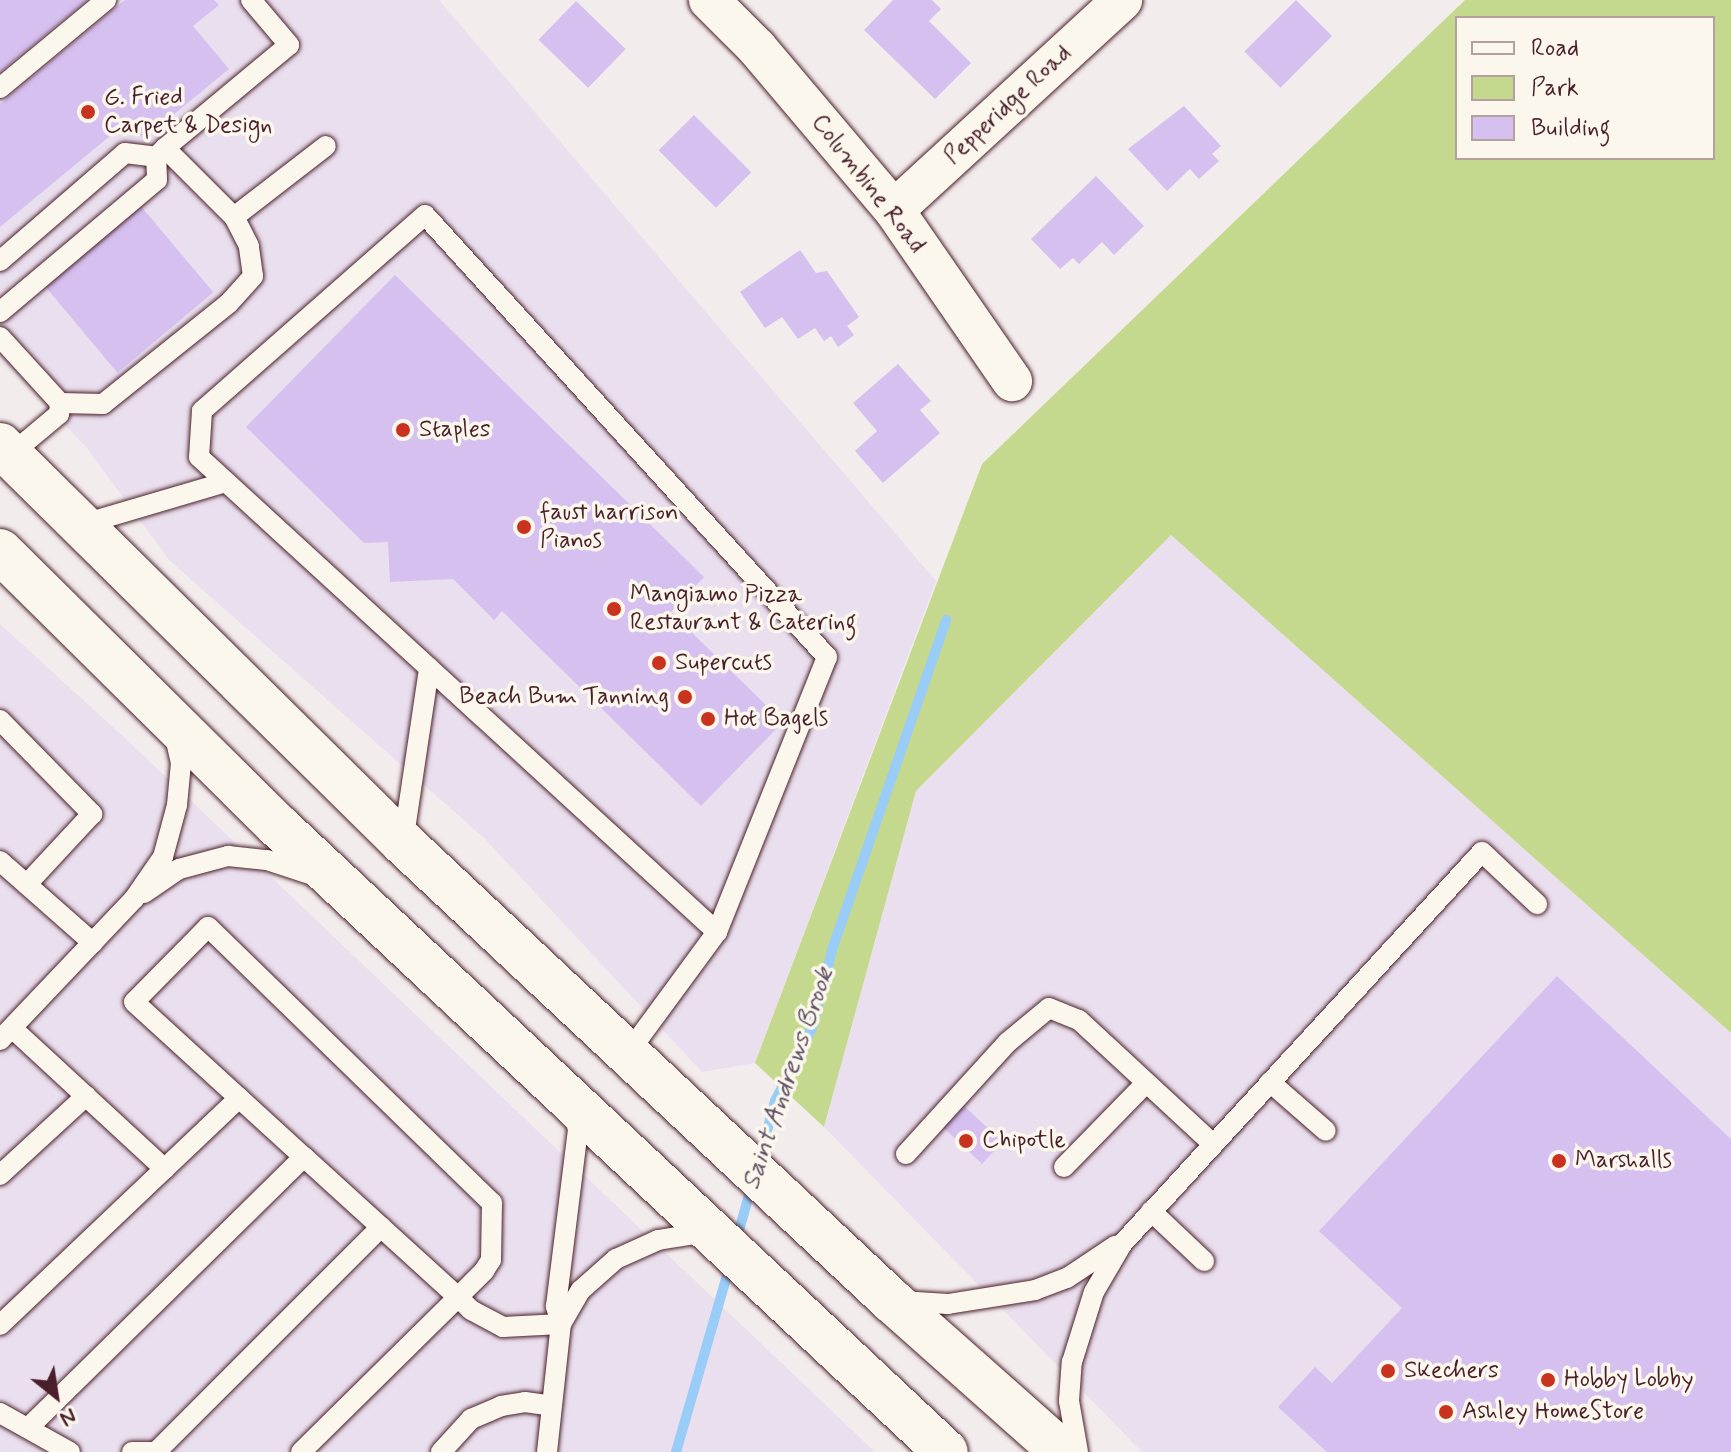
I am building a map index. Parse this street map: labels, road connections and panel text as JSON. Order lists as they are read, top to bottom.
{
  "streets": {
    "street": ["Pepperidge Road", "Columbine Road"]
  },
  "crossings": [
    ["Pepperidge Road", "Columbine Road"]
  ],
  "water": ["Saint Andrews Brook"],
  "places": [
    "G. Fried Carpet & Design",
    "Staples",
    "faust harrison Pianos",
    "Mangiamo Pizza Restaurant & Catering",
    "Supercuts",
    "Beach Bum Tanning",
    "Hot Bagels",
    "Chipotle",
    "Marshalls",
    "Skechers",
    "Hobby Lobby",
    "Ashley HomeStore"
  ],
  "legend": ["Road", "Park", "Building"],
  "north": "bottom right"
}
